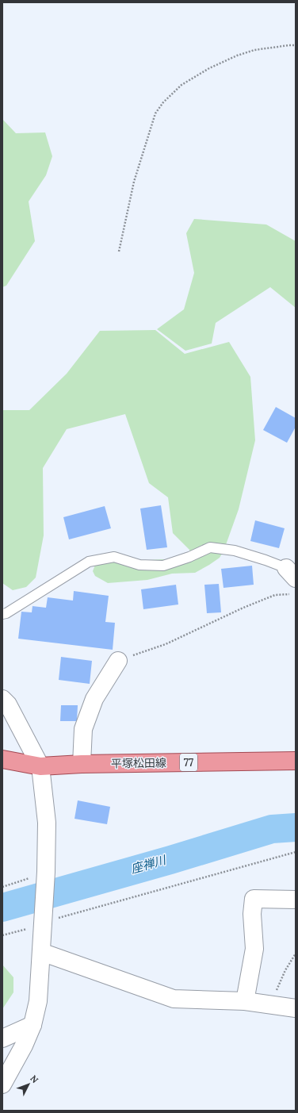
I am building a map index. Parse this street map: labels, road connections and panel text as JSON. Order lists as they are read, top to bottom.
{
  "streets": {
    "main road": ["77", "平塚松田線"]
  },
  "water": ["座禅川"],
  "north": "top right"
}
